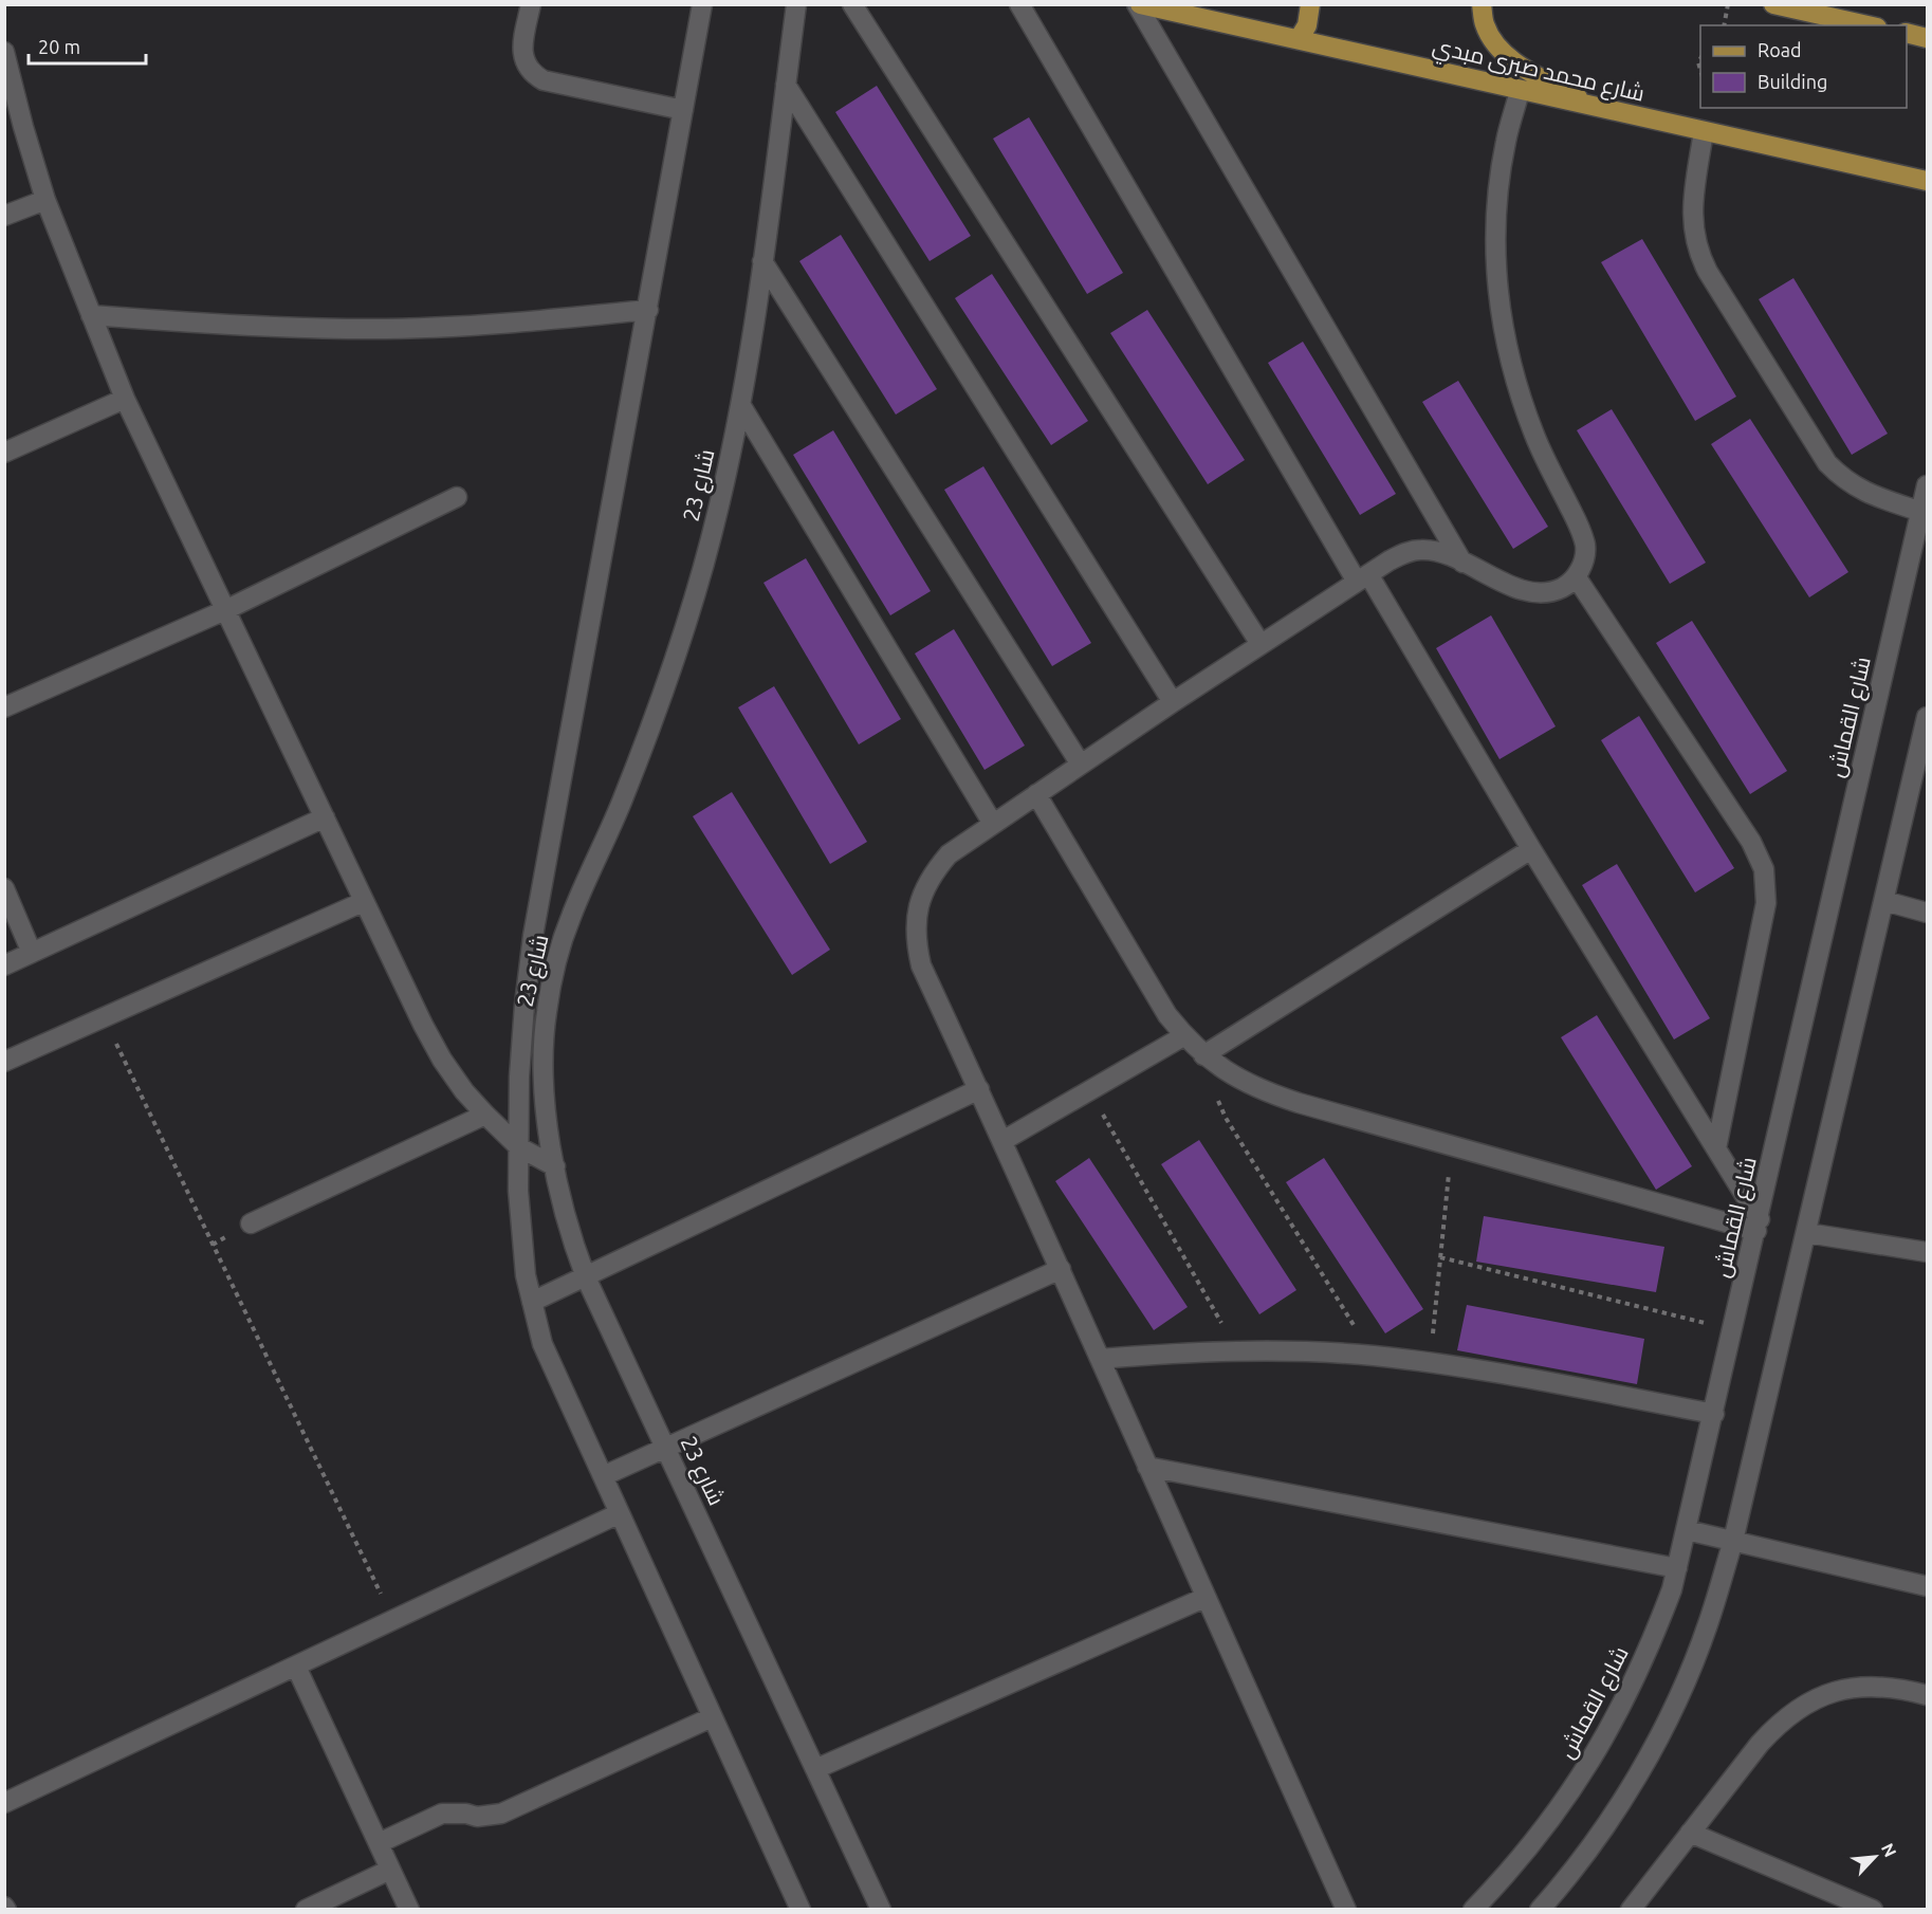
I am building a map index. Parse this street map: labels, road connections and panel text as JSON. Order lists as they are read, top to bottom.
{
  "streets": {
    "main road": ["شارع محمد صبرى مبدي"],
    "street": ["شارع 23", "شارع القماش"]
  },
  "legend": ["Road", "Building"],
  "scale_bar": "20 m",
  "north": "top right"
}
